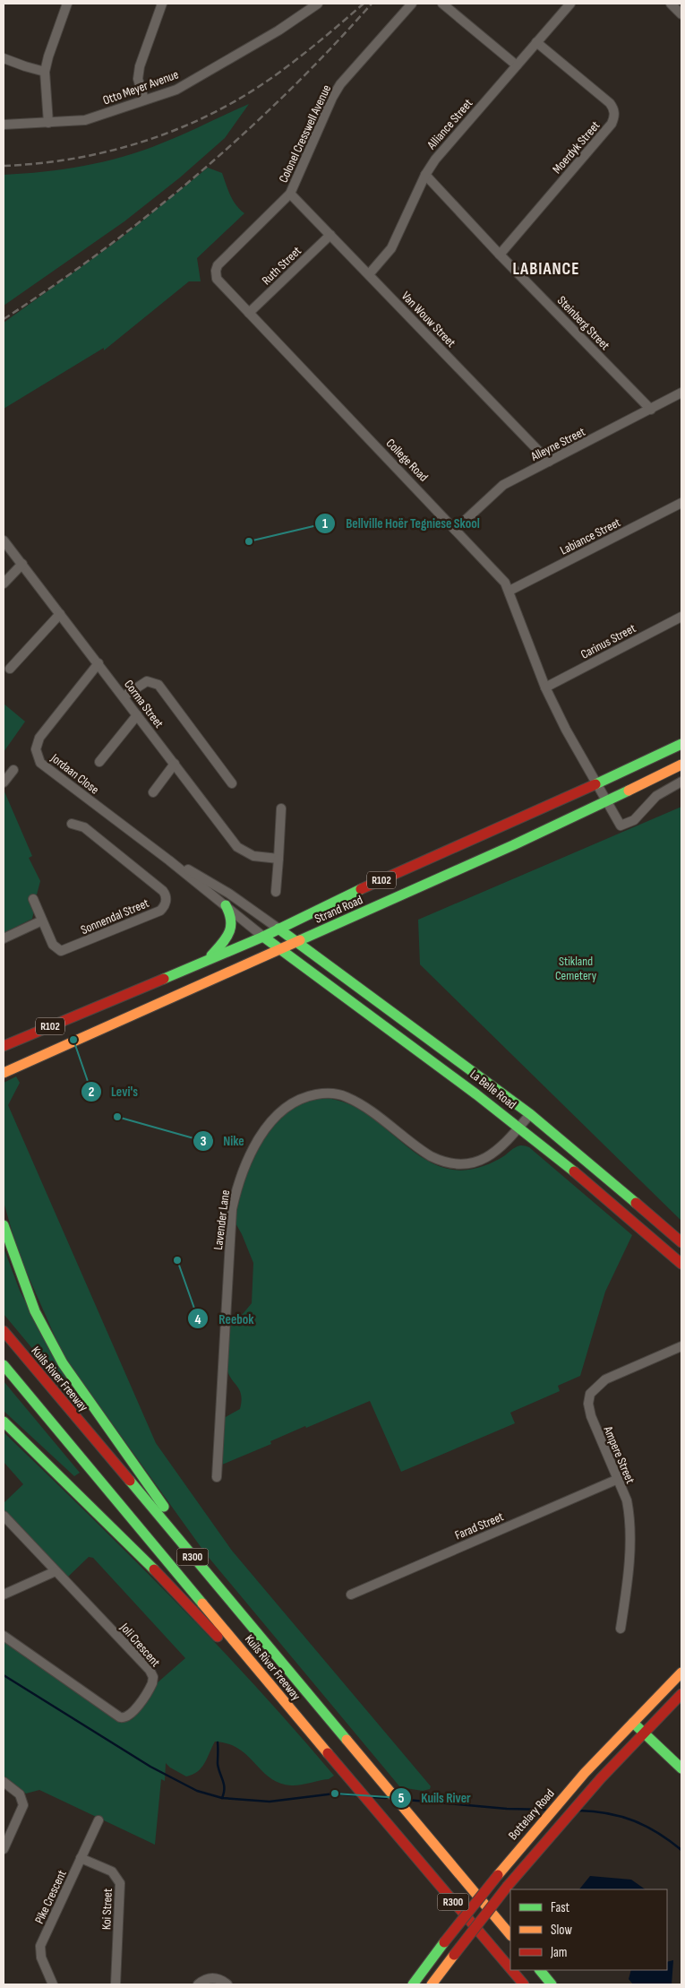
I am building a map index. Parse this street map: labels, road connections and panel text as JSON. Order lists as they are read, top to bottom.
{
  "streets": {
    "main road": [
      "R102",
      "Strand Road",
      "La Belle Road",
      "Kuils River Freeway",
      "R300",
      "Bottelary Road"
    ],
    "street": [
      "Otto Meyer Avenue",
      "Alliance Street",
      "Colonel Cresswell Avenue",
      "Moerdyk Street",
      "Ruth Street",
      "Van Wouw Street",
      "Steinberg Street",
      "Alleyne Street",
      "College Road",
      "Labiance Street",
      "Carinus Street",
      "Corma Street",
      "Jordaan Close",
      "Sonnendal Street",
      "Lavender Lane",
      "Ampere Street",
      "Farad Street",
      "Joli Crescent",
      "Pike Crescent",
      "Koi Street"
    ]
  },
  "crossings": [
    ["Alliance Street", "Moerdyk Street"],
    ["Alliance Street", "Van Wouw Street"],
    ["Alliance Street", "Steinberg Street"],
    ["Colonel Cresswell Avenue", "Van Wouw Street"],
    ["Colonel Cresswell Avenue", "College Road"],
    ["Moerdyk Street", "Steinberg Street"],
    ["Ruth Street", "Van Wouw Street"],
    ["Ruth Street", "College Road"],
    ["Van Wouw Street", "Alleyne Street"],
    ["Van Wouw Street", "College Road"],
    ["Steinberg Street", "Alleyne Street"],
    ["Alleyne Street", "College Road"],
    ["College Road", "Labiance Street"],
    ["College Road", "Carinus Street"],
    ["College Road", "Strand Road"],
    ["Corma Street", "Jordaan Close"],
    ["Jordaan Close", "Strand Road"],
    ["Jordaan Close", "La Belle Road"],
    ["Strand Road", "La Belle Road"],
    ["La Belle Road", "Lavender Lane"],
    ["Ampere Street", "Farad Street"],
    ["Pike Crescent", "Koi Street"]
  ],
  "districts": ["LABIANCE"],
  "parks": ["Stikland Cemetery"],
  "places": [
    "Bellville Hoër Tegniese Skool",
    "Levi's",
    "Nike",
    "Reebok",
    "Kuils River"
  ],
  "legend": ["Fast", "Slow", "Jam"]
}
